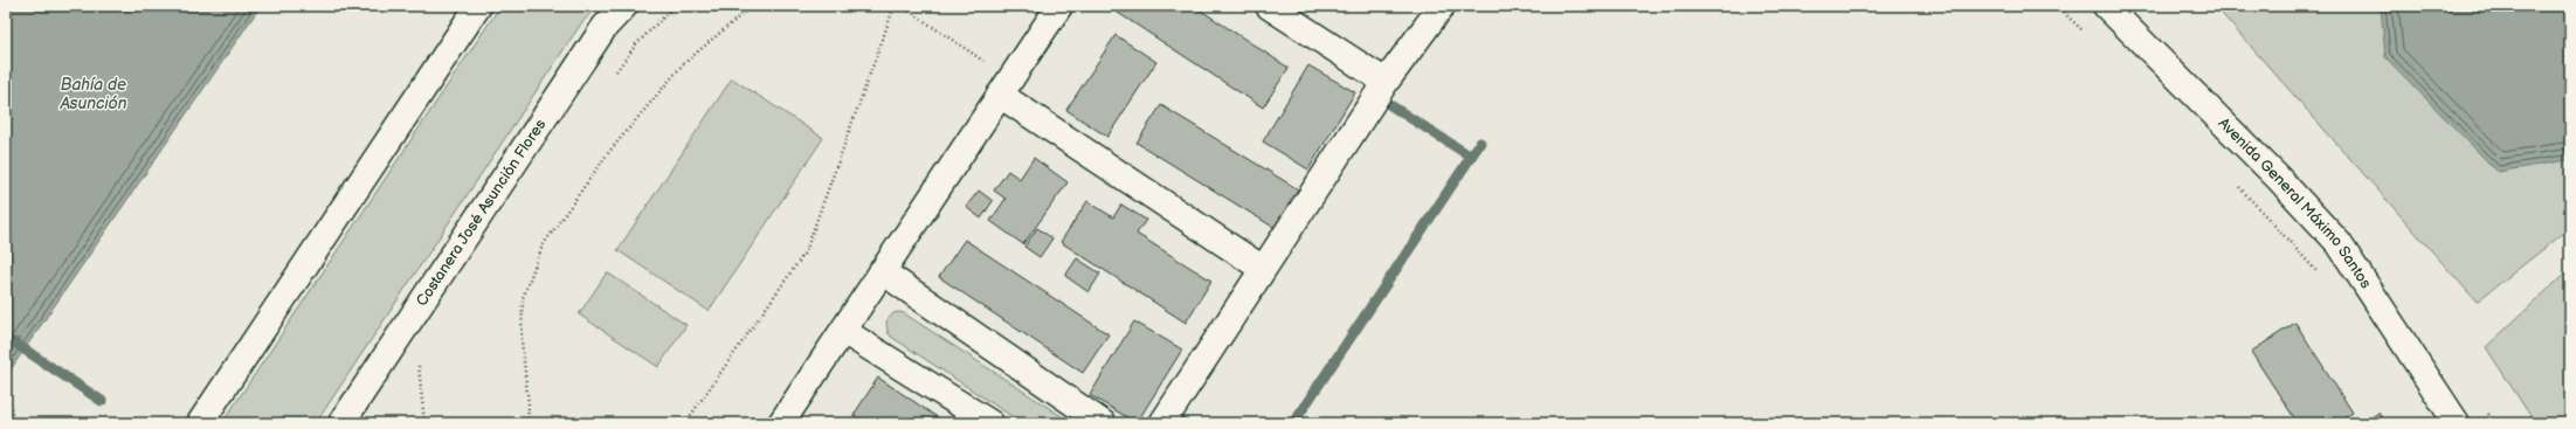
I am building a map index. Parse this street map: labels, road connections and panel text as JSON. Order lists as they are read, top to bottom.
{
  "streets": {
    "main road": ["Avenida General Máximo Santos", "Costanera José Asunción Flores"]
  },
  "water": ["Bahía de Asunción"]
}
